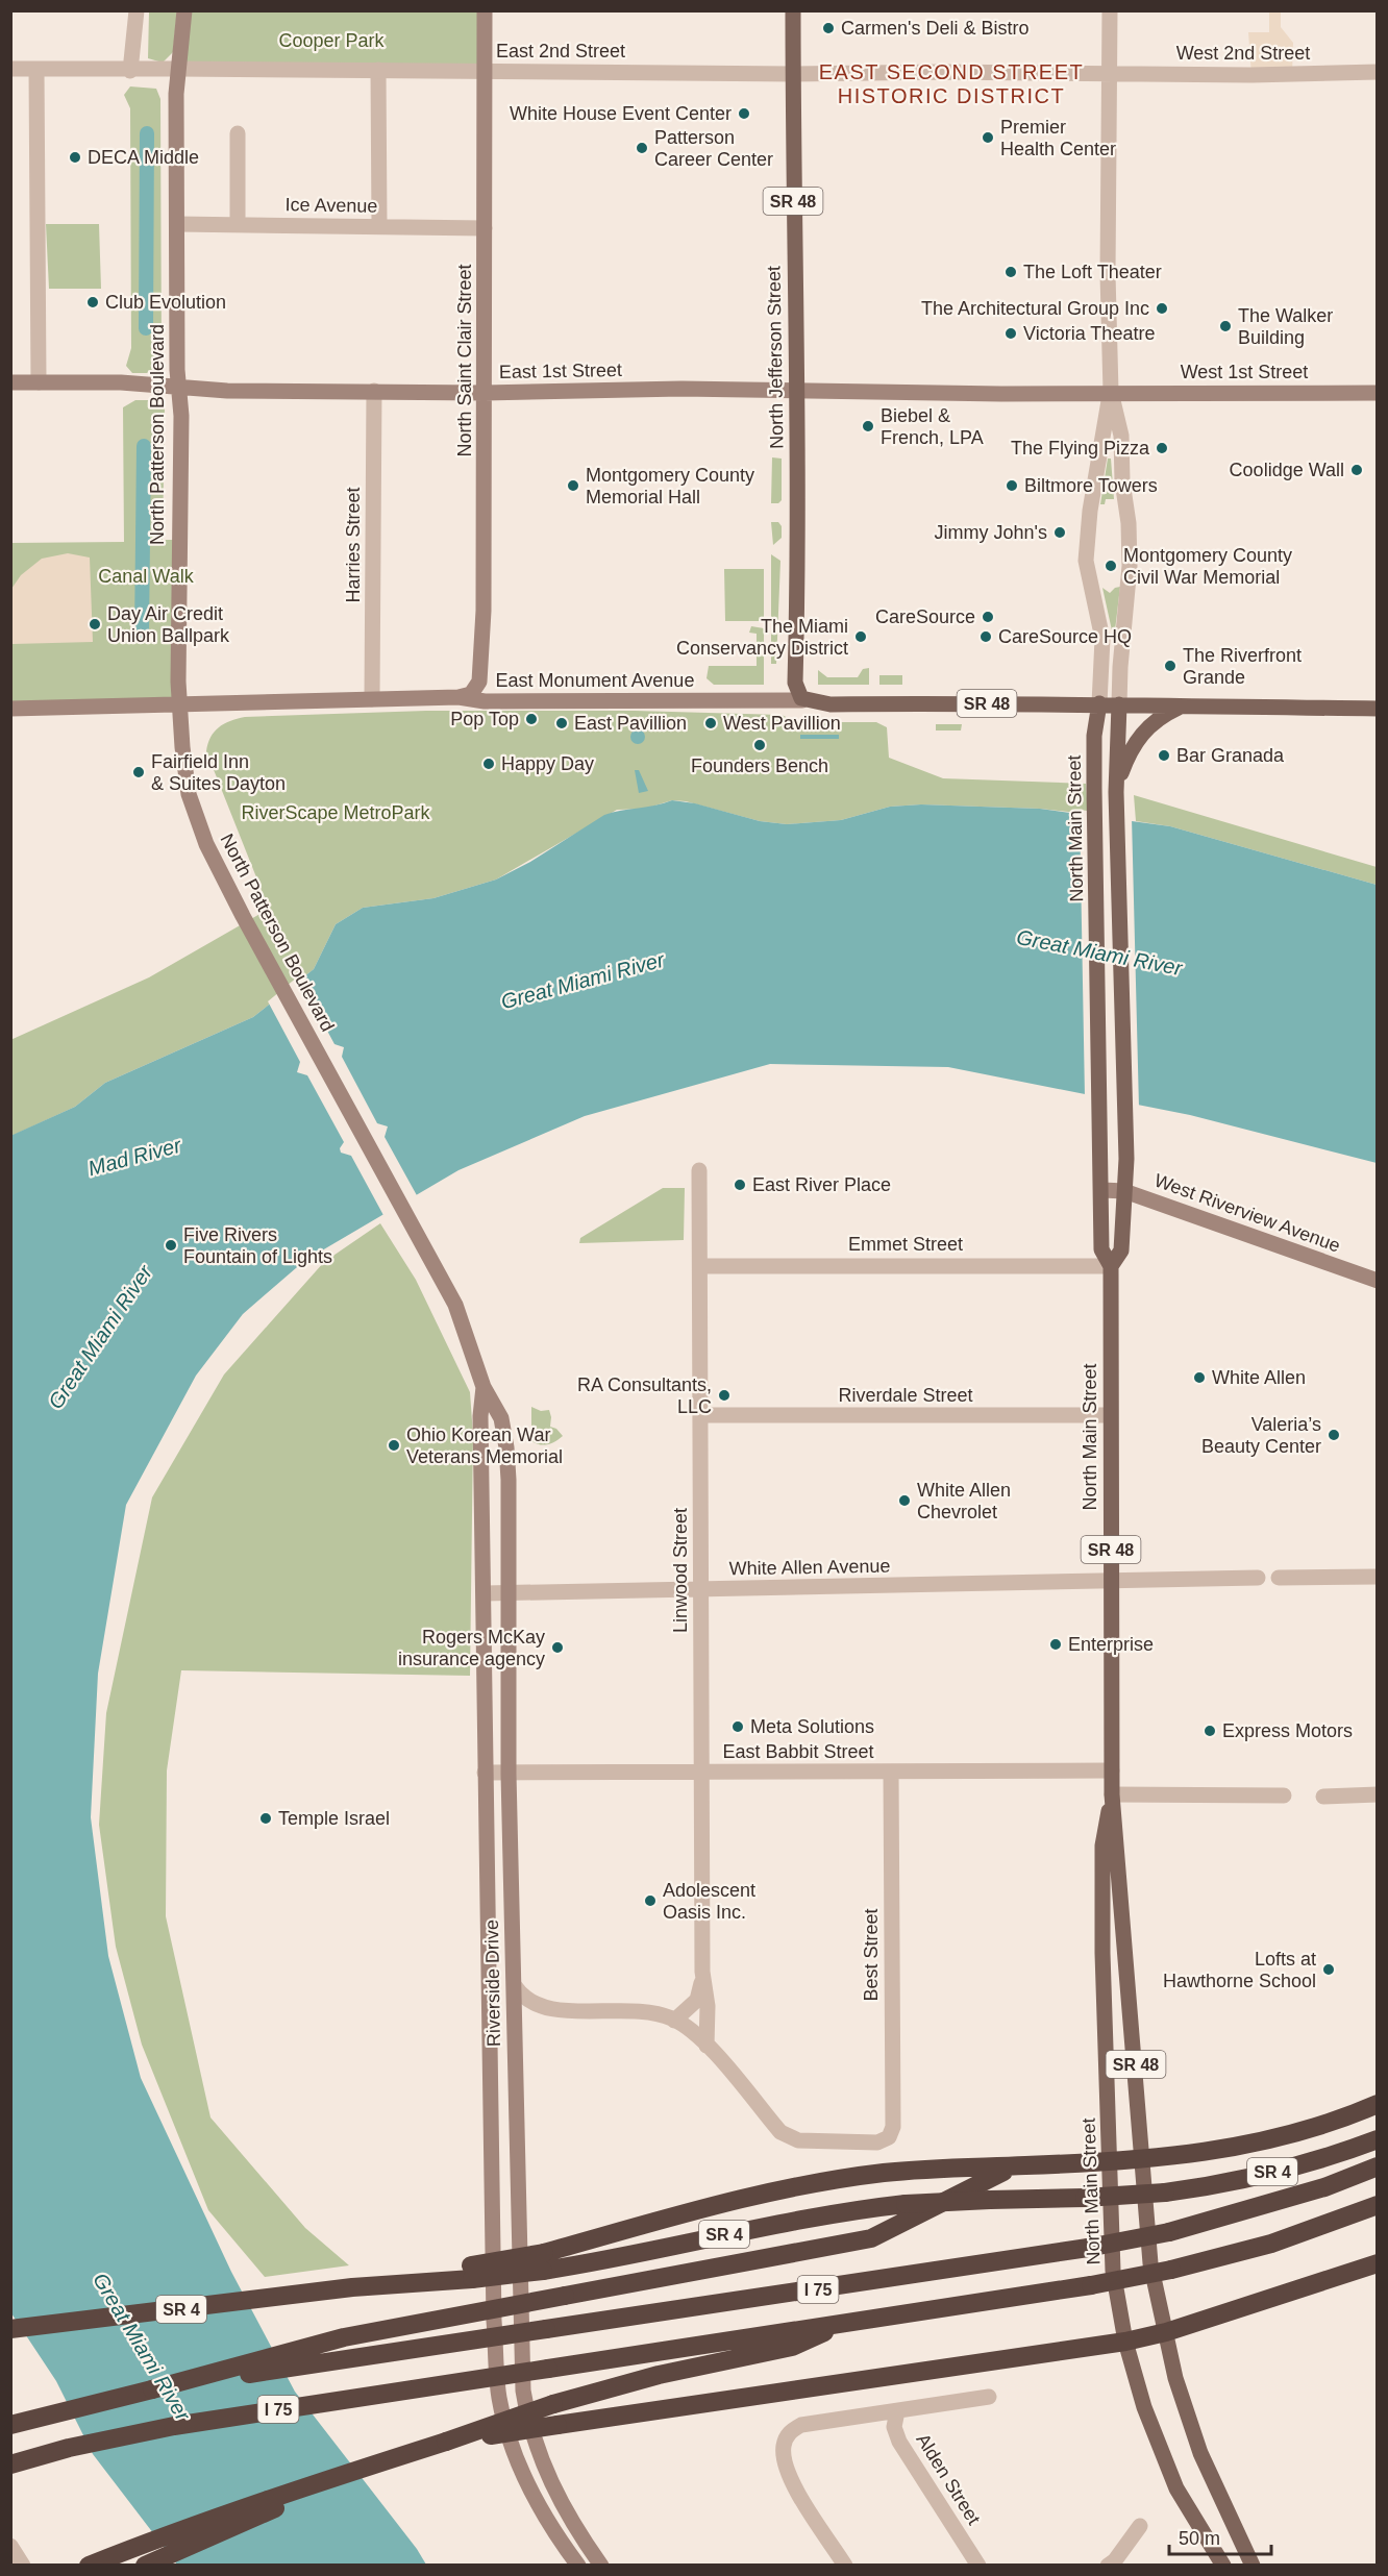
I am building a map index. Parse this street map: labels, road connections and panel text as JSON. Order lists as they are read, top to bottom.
{
  "streets": {
    "highway": ["SR 4", "I 75"],
    "main road": [
      "SR 48",
      "North Jefferson Street",
      "North Saint Clair Street",
      "East 1st Street",
      "West 1st Street",
      "North Patterson Boulevard",
      "East Monument Avenue",
      "North Main Street",
      "West Riverview Avenue",
      "Riverside Drive"
    ],
    "street": [
      "East 2nd Street",
      "West 2nd Street",
      "Ice Avenue",
      "Harries Street",
      "Emmet Street",
      "Riverdale Street",
      "White Allen Avenue",
      "Linwood Street",
      "East Babbit Street",
      "Best Street",
      "Alden Street"
    ]
  },
  "crossings": [
    ["East 2nd Street", "West 2nd Street"],
    ["East 2nd Street", "North Jefferson Street"],
    ["East 2nd Street", "North Saint Clair Street"],
    ["East 2nd Street", "North Patterson Boulevard"],
    ["East 2nd Street", "North Main Street"],
    ["West 2nd Street", "North Main Street"],
    ["SR 48", "East Monument Avenue"],
    ["SR 48", "North Main Street"],
    ["Ice Avenue", "North Saint Clair Street"],
    ["Ice Avenue", "North Patterson Boulevard"],
    ["North Jefferson Street", "East 1st Street"],
    ["North Jefferson Street", "East Monument Avenue"],
    ["North Saint Clair Street", "East 1st Street"],
    ["North Saint Clair Street", "East Monument Avenue"],
    ["East 1st Street", "West 1st Street"],
    ["East 1st Street", "North Patterson Boulevard"],
    ["East 1st Street", "Harries Street"],
    ["East 1st Street", "North Main Street"],
    ["West 1st Street", "North Main Street"],
    ["North Patterson Boulevard", "East Monument Avenue"],
    ["North Patterson Boulevard", "Riverside Drive"],
    ["Harries Street", "East Monument Avenue"],
    ["East Monument Avenue", "North Main Street"],
    ["North Main Street", "West Riverview Avenue"],
    ["North Main Street", "Emmet Street"],
    ["North Main Street", "Riverdale Street"],
    ["North Main Street", "White Allen Avenue"],
    ["North Main Street", "East Babbit Street"],
    ["Emmet Street", "Linwood Street"],
    ["Riverdale Street", "Linwood Street"],
    ["White Allen Avenue", "Linwood Street"],
    ["White Allen Avenue", "Riverside Drive"],
    ["Linwood Street", "East Babbit Street"],
    ["Linwood Street", "Best Street"],
    ["East Babbit Street", "Best Street"],
    ["East Babbit Street", "Riverside Drive"]
  ],
  "districts": ["EAST SECOND STREET HISTORIC DISTRICT"],
  "water": ["Great Miami River", "Mad River"],
  "parks": ["Cooper Park", "Canal Walk", "RiverScape MetroPark"],
  "places": [
    "Carmen's Deli & Bistro",
    "White House Event Center",
    "Premier Health Center",
    "Patterson Career Center",
    "DECA Middle",
    "The Loft Theater",
    "Club Evolution",
    "The Architectural Group Inc",
    "The Walker Building",
    "Victoria Theatre",
    "Biebel & French, LPA",
    "The Flying Pizza",
    "Coolidge Wall",
    "Montgomery County Memorial Hall",
    "Biltmore Towers",
    "Jimmy John's",
    "Montgomery County Civil War Memorial",
    "CareSource",
    "Day Air Credit Union Ballpark",
    "The Miami Conservancy District",
    "CareSource HQ",
    "The Riverfront Grande",
    "Pop Top",
    "East Pavillion",
    "West Pavillion",
    "Founders Bench",
    "Bar Granada",
    "Happy Day",
    "Fairfield Inn & Suites Dayton",
    "East River Place",
    "Five Rivers Fountain of Lights",
    "White Allen",
    "RA Consultants, LLC",
    "Valeria’s Beauty Center",
    "Ohio Korean War Veterans Memorial",
    "White Allen Chevrolet",
    "Enterprise",
    "Rogers McKay insurance agency",
    "Meta Solutions",
    "Express Motors",
    "Temple Israel",
    "Adolescent Oasis Inc.",
    "Lofts at Hawthorne School"
  ],
  "scale_bar": "50 m"
}
